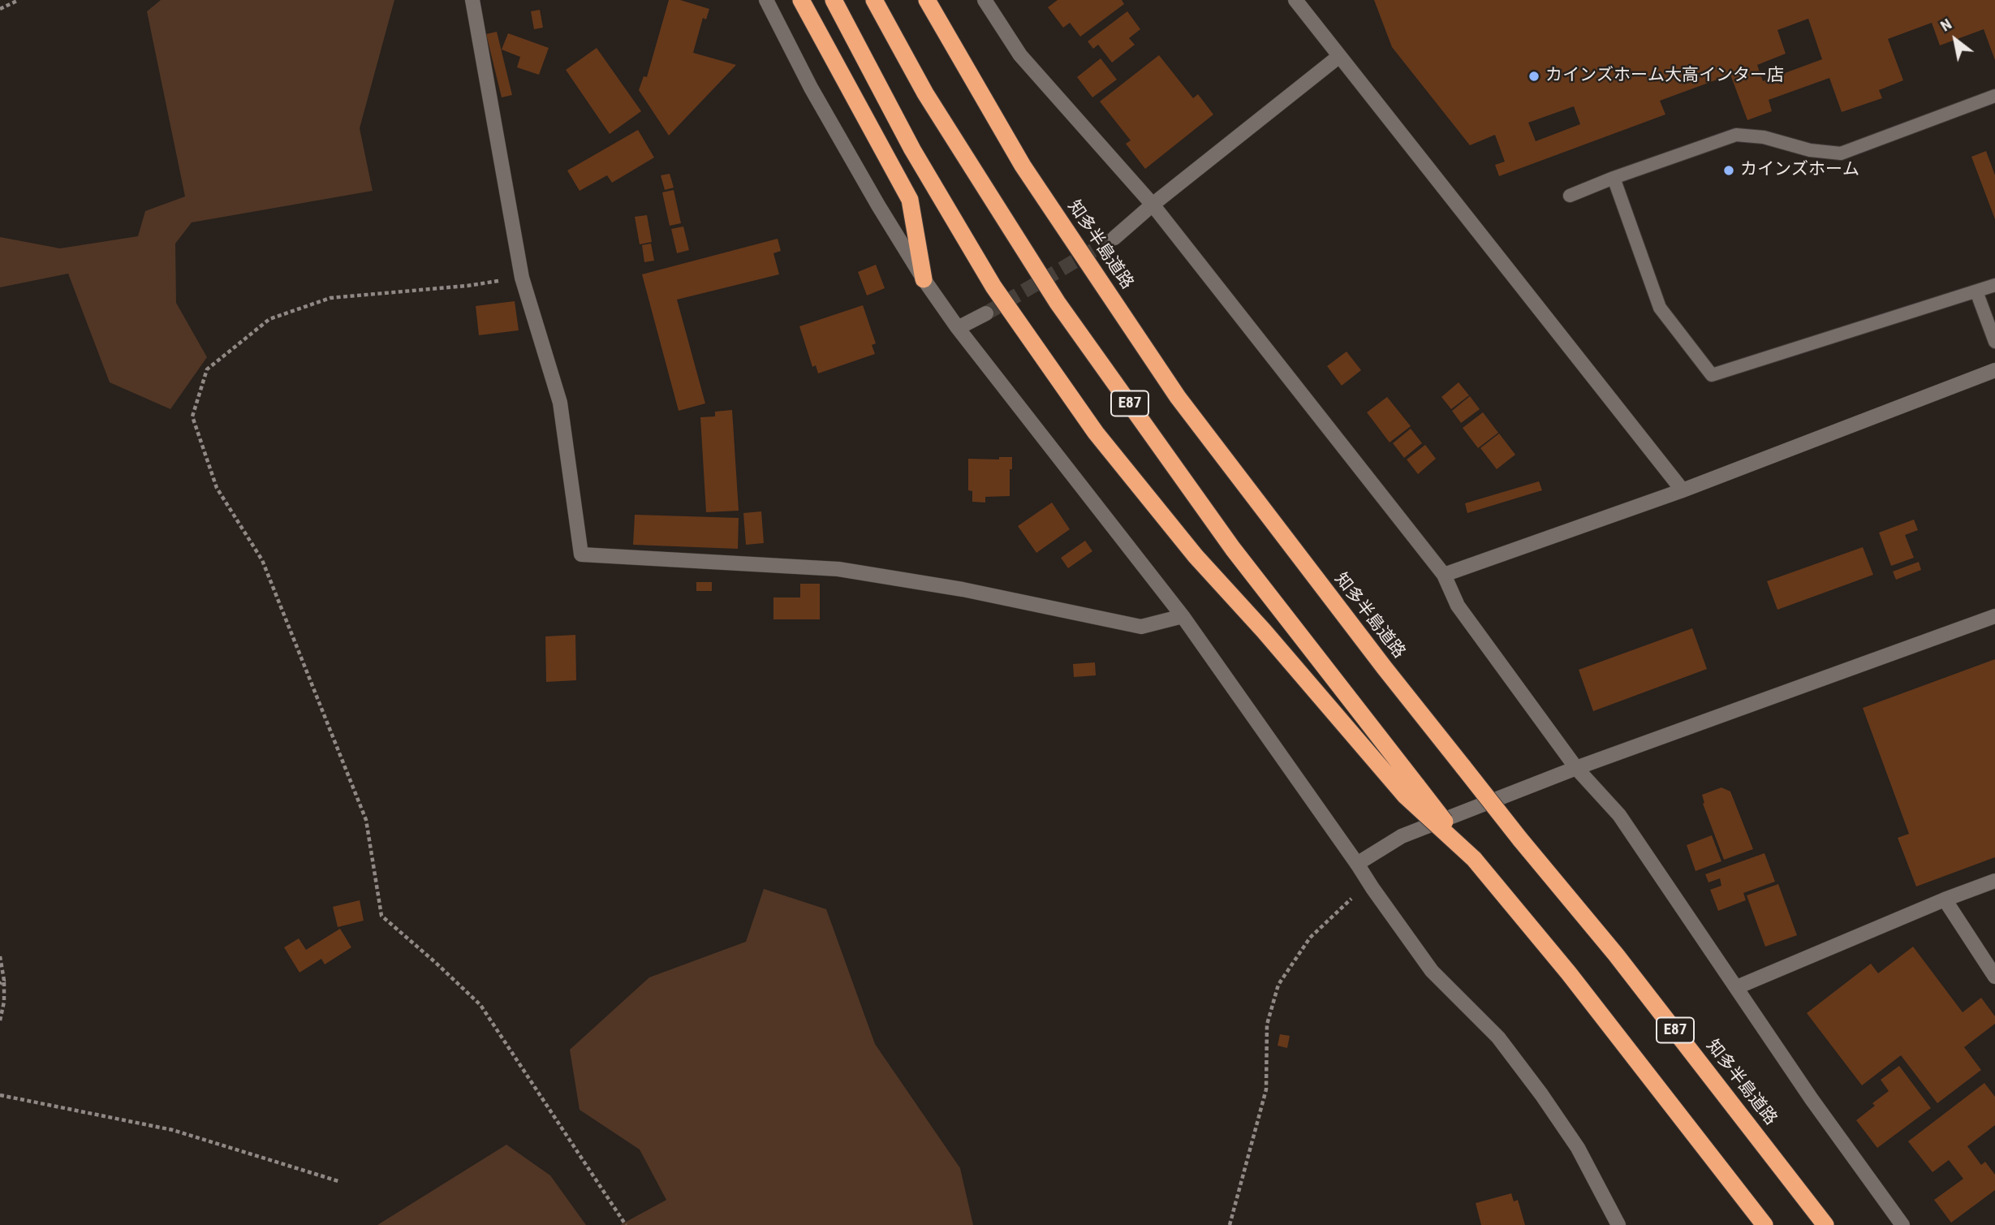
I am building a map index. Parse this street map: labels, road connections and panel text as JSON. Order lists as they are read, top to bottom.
{
  "streets": {
    "highway": ["知多半島道路", "E87"]
  },
  "places": ["カインズホーム大高インター店", "カインズホーム"],
  "north": "top left"
}
